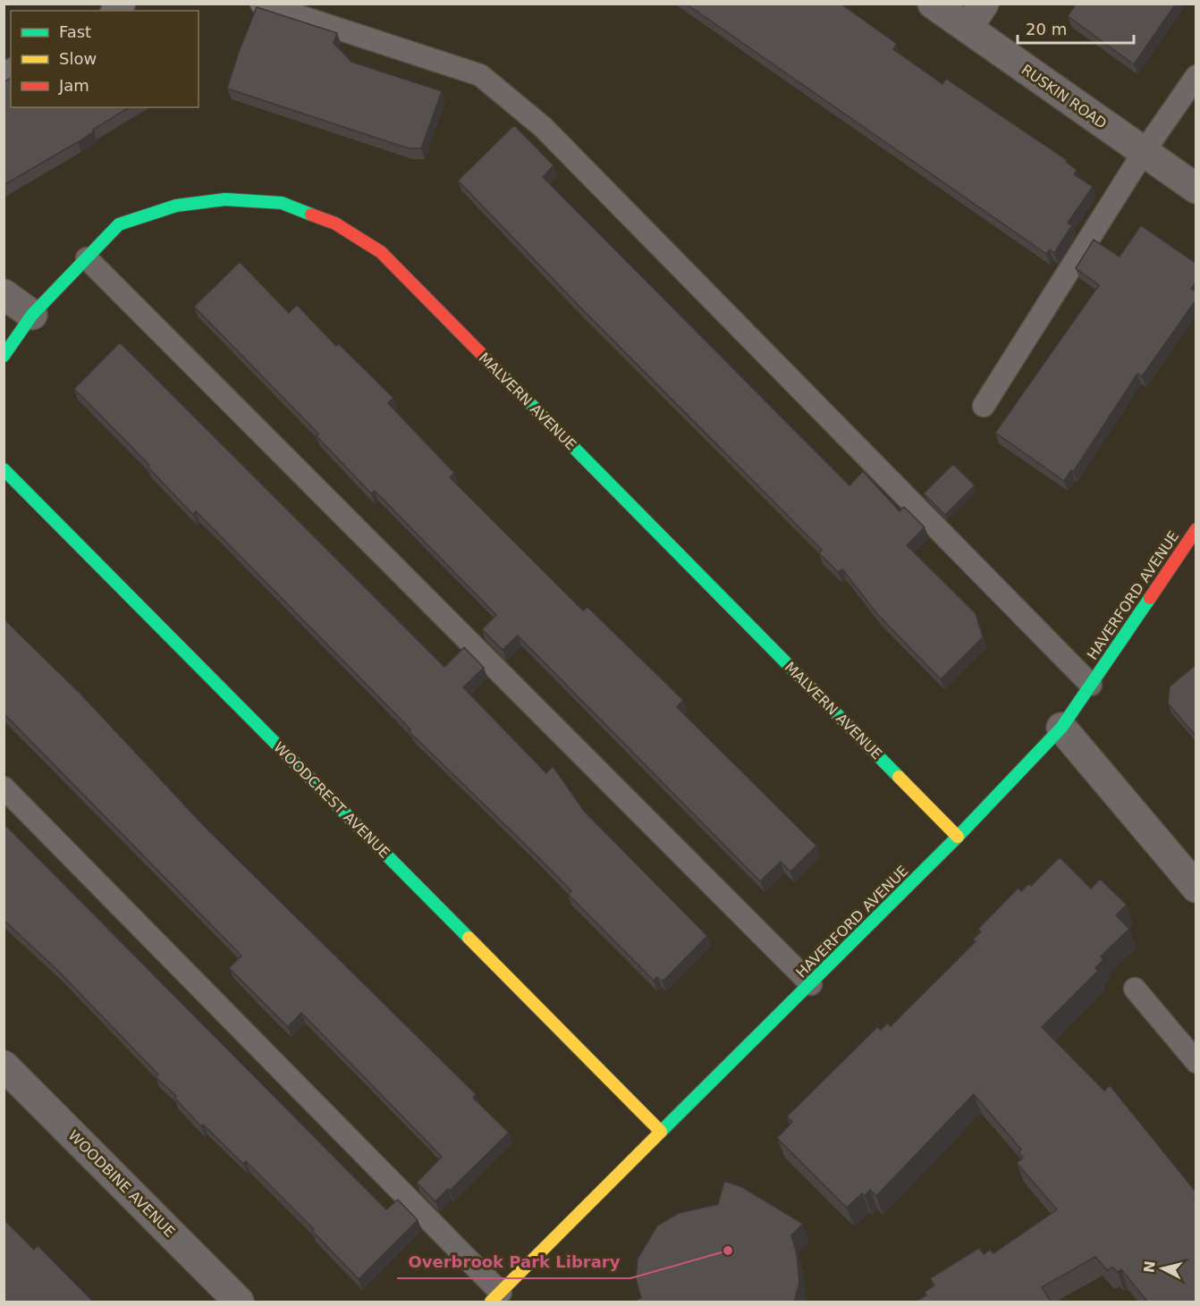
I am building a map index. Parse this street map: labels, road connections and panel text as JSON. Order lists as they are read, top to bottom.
{
  "streets": {
    "street": [
      "RUSKIN ROAD",
      "MALVERN AVENUE",
      "HAVERFORD AVENUE",
      "WOODCREST AVENUE",
      "WOODBINE AVENUE"
    ]
  },
  "crossings": [
    ["MALVERN AVENUE", "HAVERFORD AVENUE"],
    ["HAVERFORD AVENUE", "WOODCREST AVENUE"]
  ],
  "places": ["Overbrook Park Library"],
  "legend": ["Fast", "Slow", "Jam"],
  "scale_bar": "20 m",
  "north": "left"
}
